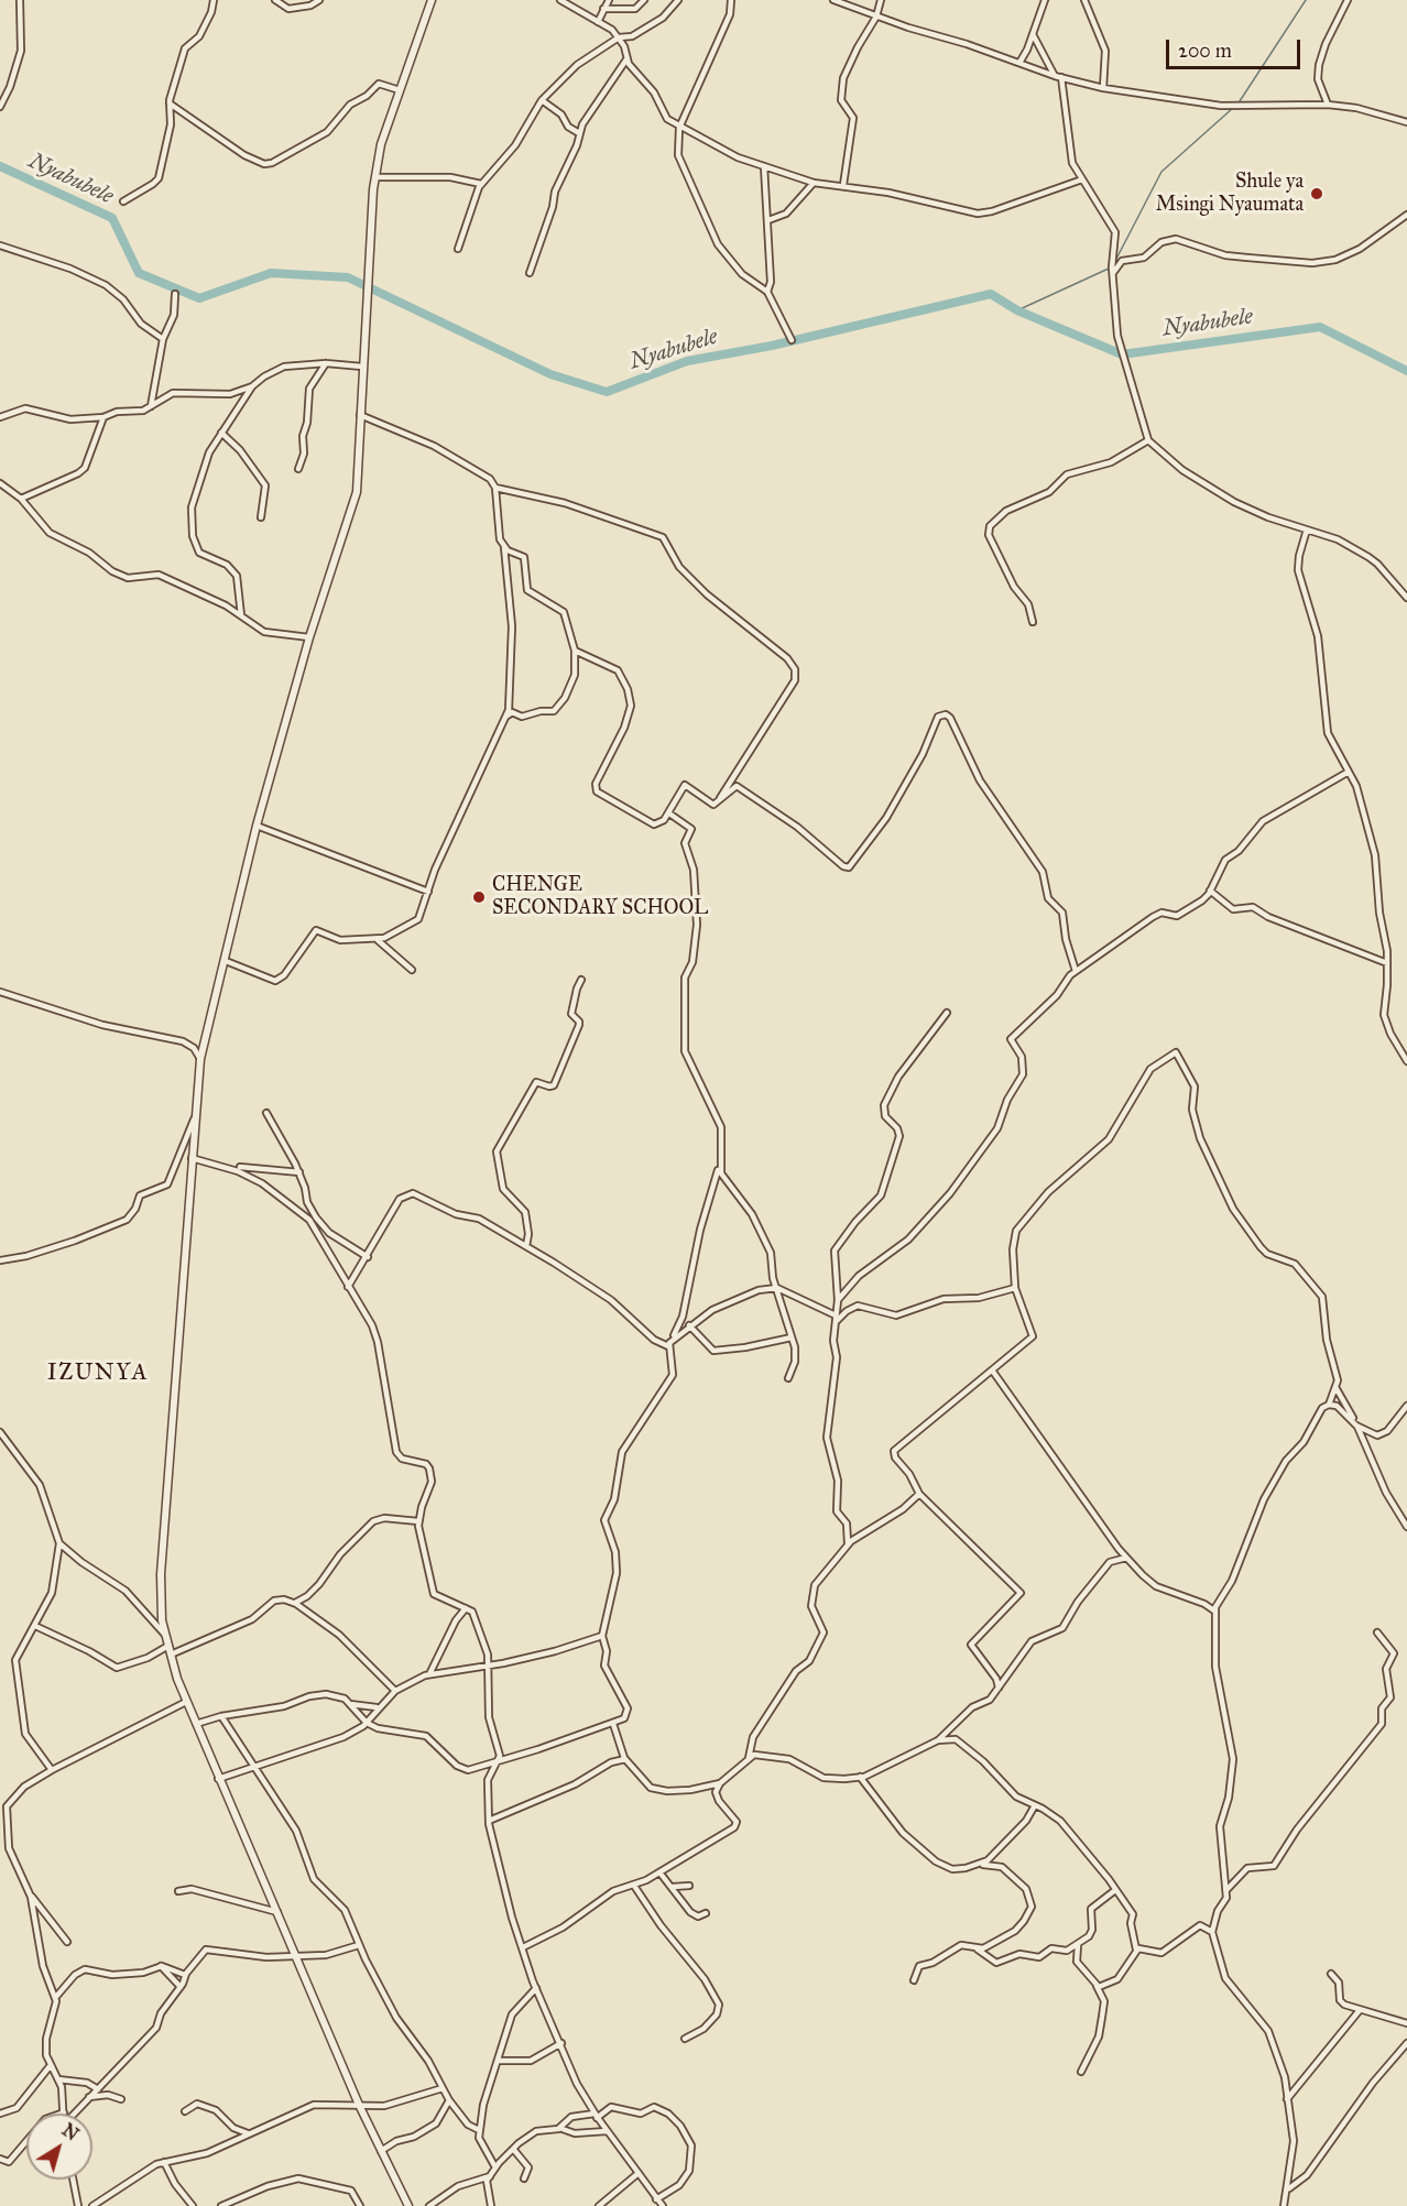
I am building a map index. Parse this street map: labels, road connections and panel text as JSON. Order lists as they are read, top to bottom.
{
  "districts": ["IZUNYA"],
  "water": ["Nyabubele"],
  "places": ["Shule ya Msingi Nyaumata", "CHENGE SECONDARY SCHOOL"],
  "scale_bar": "200 m",
  "north": "top right"
}
